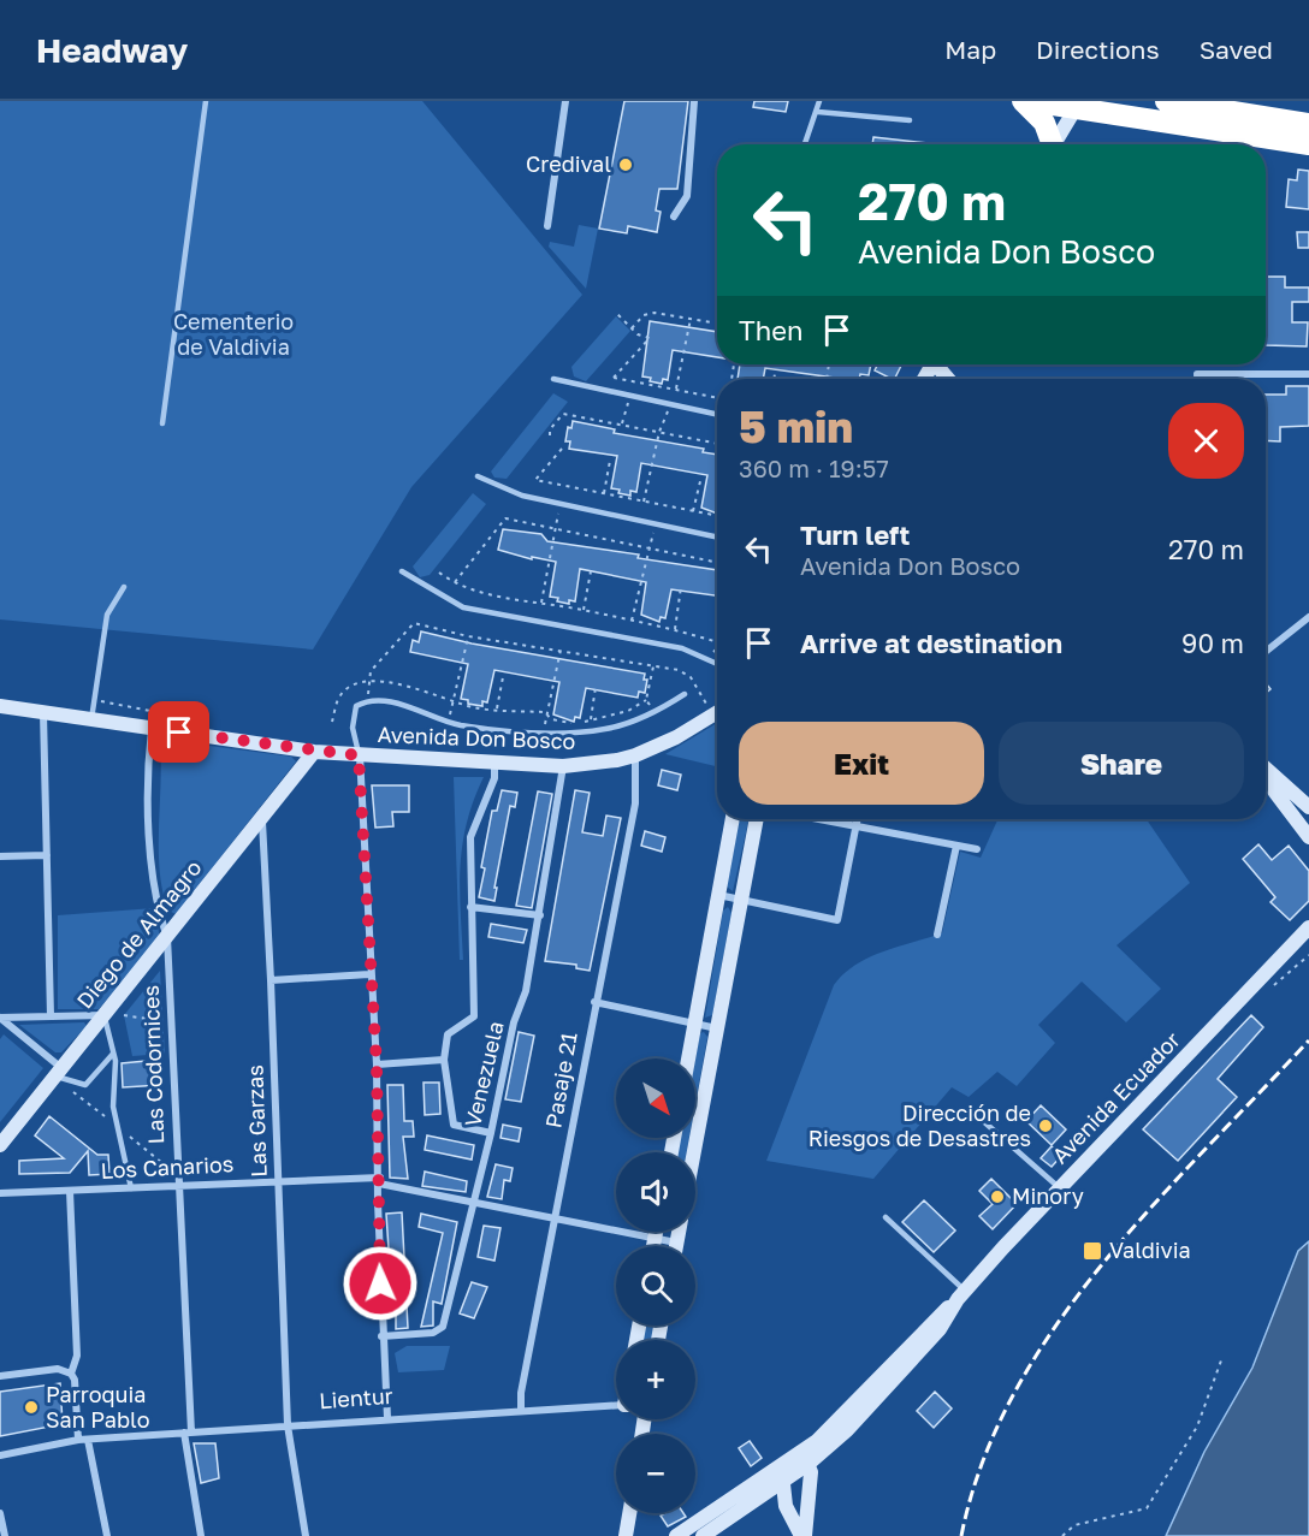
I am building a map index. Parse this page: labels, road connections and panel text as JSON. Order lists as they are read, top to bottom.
{
  "streets": {
    "main road": ["Avenida Don Bosco", "Diego de Almagro", "Avenida Ecuador"],
    "street": [
      "Las Codornices",
      "Venezuela",
      "Pasaje 21",
      "Las Garzas",
      "Los Canarios",
      "Lientur"
    ]
  },
  "crossings": [
    ["Avenida Don Bosco", "Diego de Almagro"],
    ["Avenida Don Bosco", "Las Codornices"],
    ["Avenida Don Bosco", "Venezuela"],
    ["Avenida Don Bosco", "Pasaje 21"],
    ["Diego de Almagro", "Las Codornices"],
    ["Diego de Almagro", "Las Garzas"],
    ["Las Codornices", "Los Canarios"],
    ["Las Codornices", "Lientur"],
    ["Venezuela", "Los Canarios"],
    ["Pasaje 21", "Los Canarios"],
    ["Pasaje 21", "Lientur"],
    ["Las Garzas", "Los Canarios"],
    ["Las Garzas", "Lientur"]
  ],
  "parks": ["Cementerio de Valdivia"],
  "places": {
    "other": [
      "Credival",
      "Dirección de Riesgos de Desastres",
      "Minory",
      "Parroquia San Pablo"
    ],
    "transit": ["Valdivia"]
  },
  "north": "bottom right",
  "page": {
    "header": "Headway",
    "nav": ["Map", "Directions", "Saved"],
    "turn": ["270 m", "Avenida Don Bosco"],
    "then": "Then",
    "heading": ["5 min", "360 m · 19:57"],
    "list": [
      {
        "name": "Turn left",
        "note": "Avenida Don Bosco",
        "value": "270 m"
      },
      {
        "name": "Arrive at destination",
        "value": "90 m"
      }
    ],
    "buttons": ["Exit", "Share"],
    "map_buttons": ["+", "−"]
  }
}
